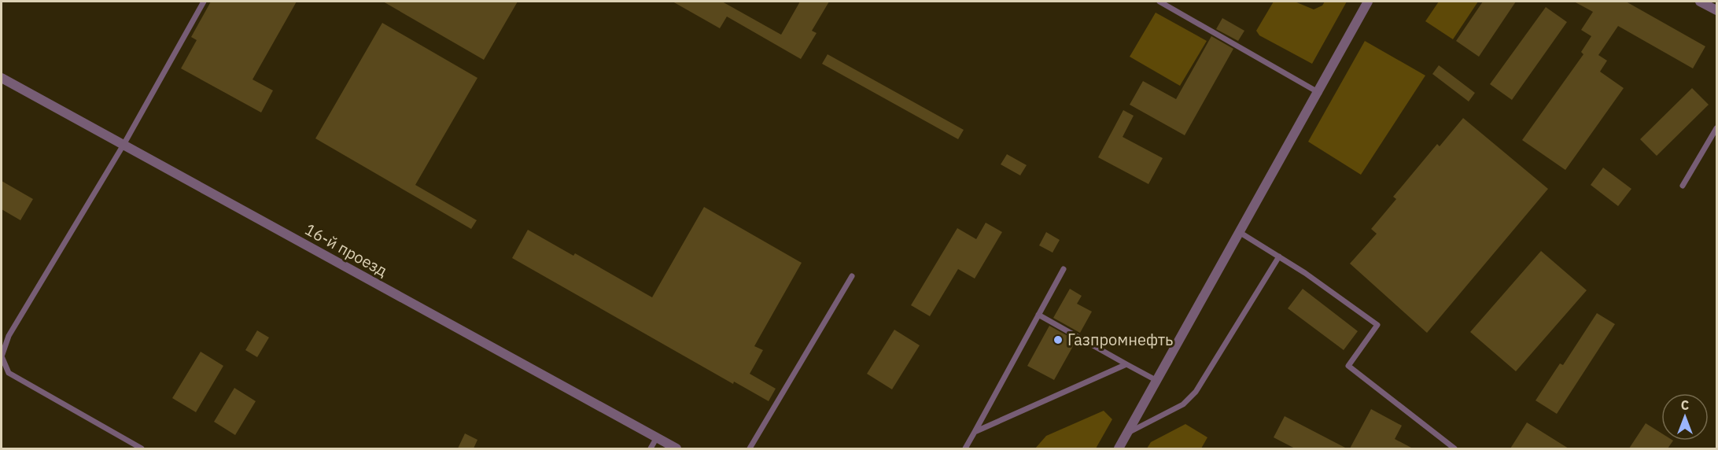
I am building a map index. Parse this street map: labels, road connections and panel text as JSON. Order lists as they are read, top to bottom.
{
  "streets": {
    "street": ["16-й проезд"]
  },
  "places": ["Газпромнефть"],
  "north": "top"
}
